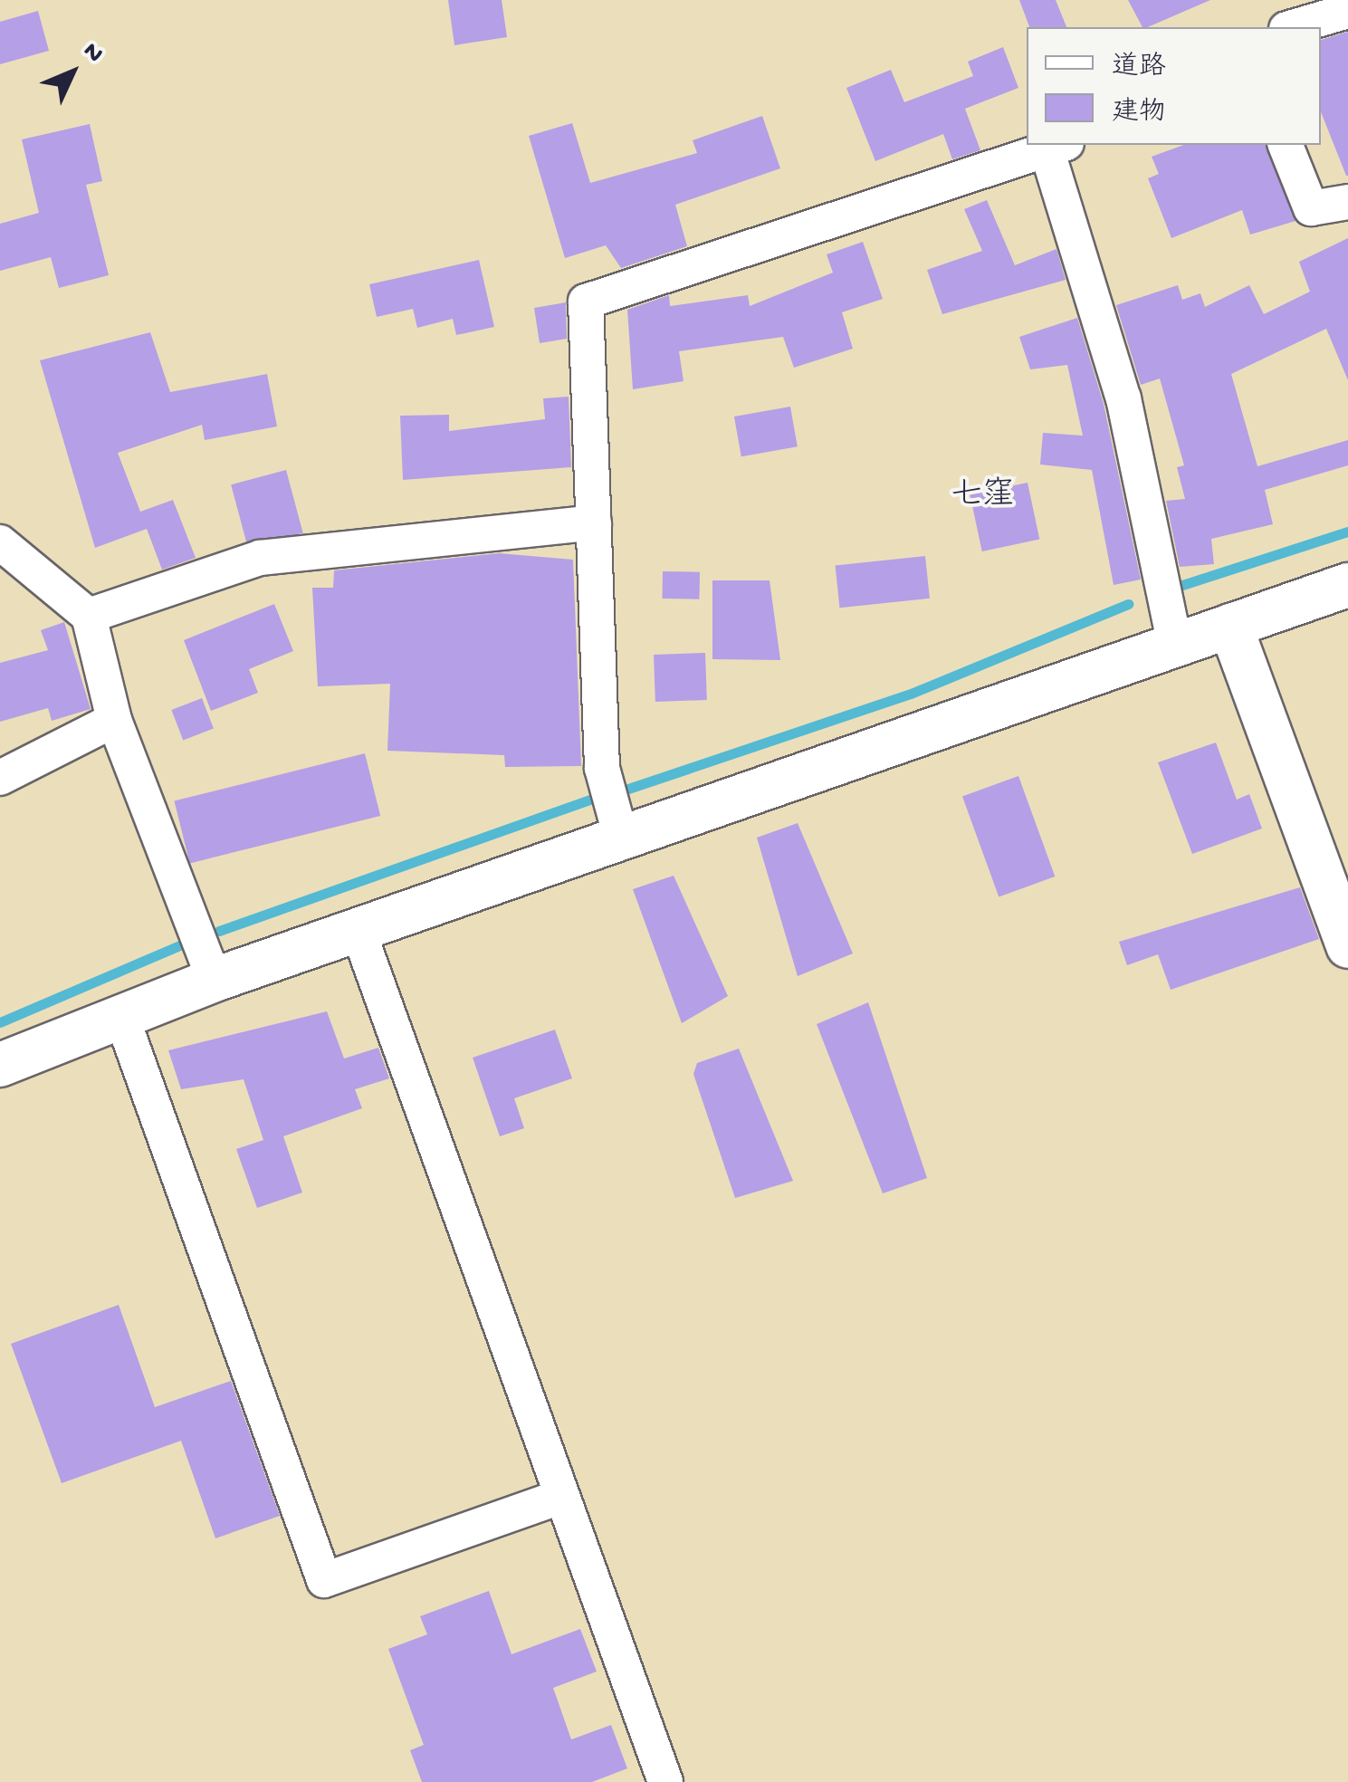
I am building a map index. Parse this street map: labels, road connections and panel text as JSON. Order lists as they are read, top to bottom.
{
  "districts": ["七窪"],
  "legend": ["道路", "建物"],
  "north": "top right"
}
